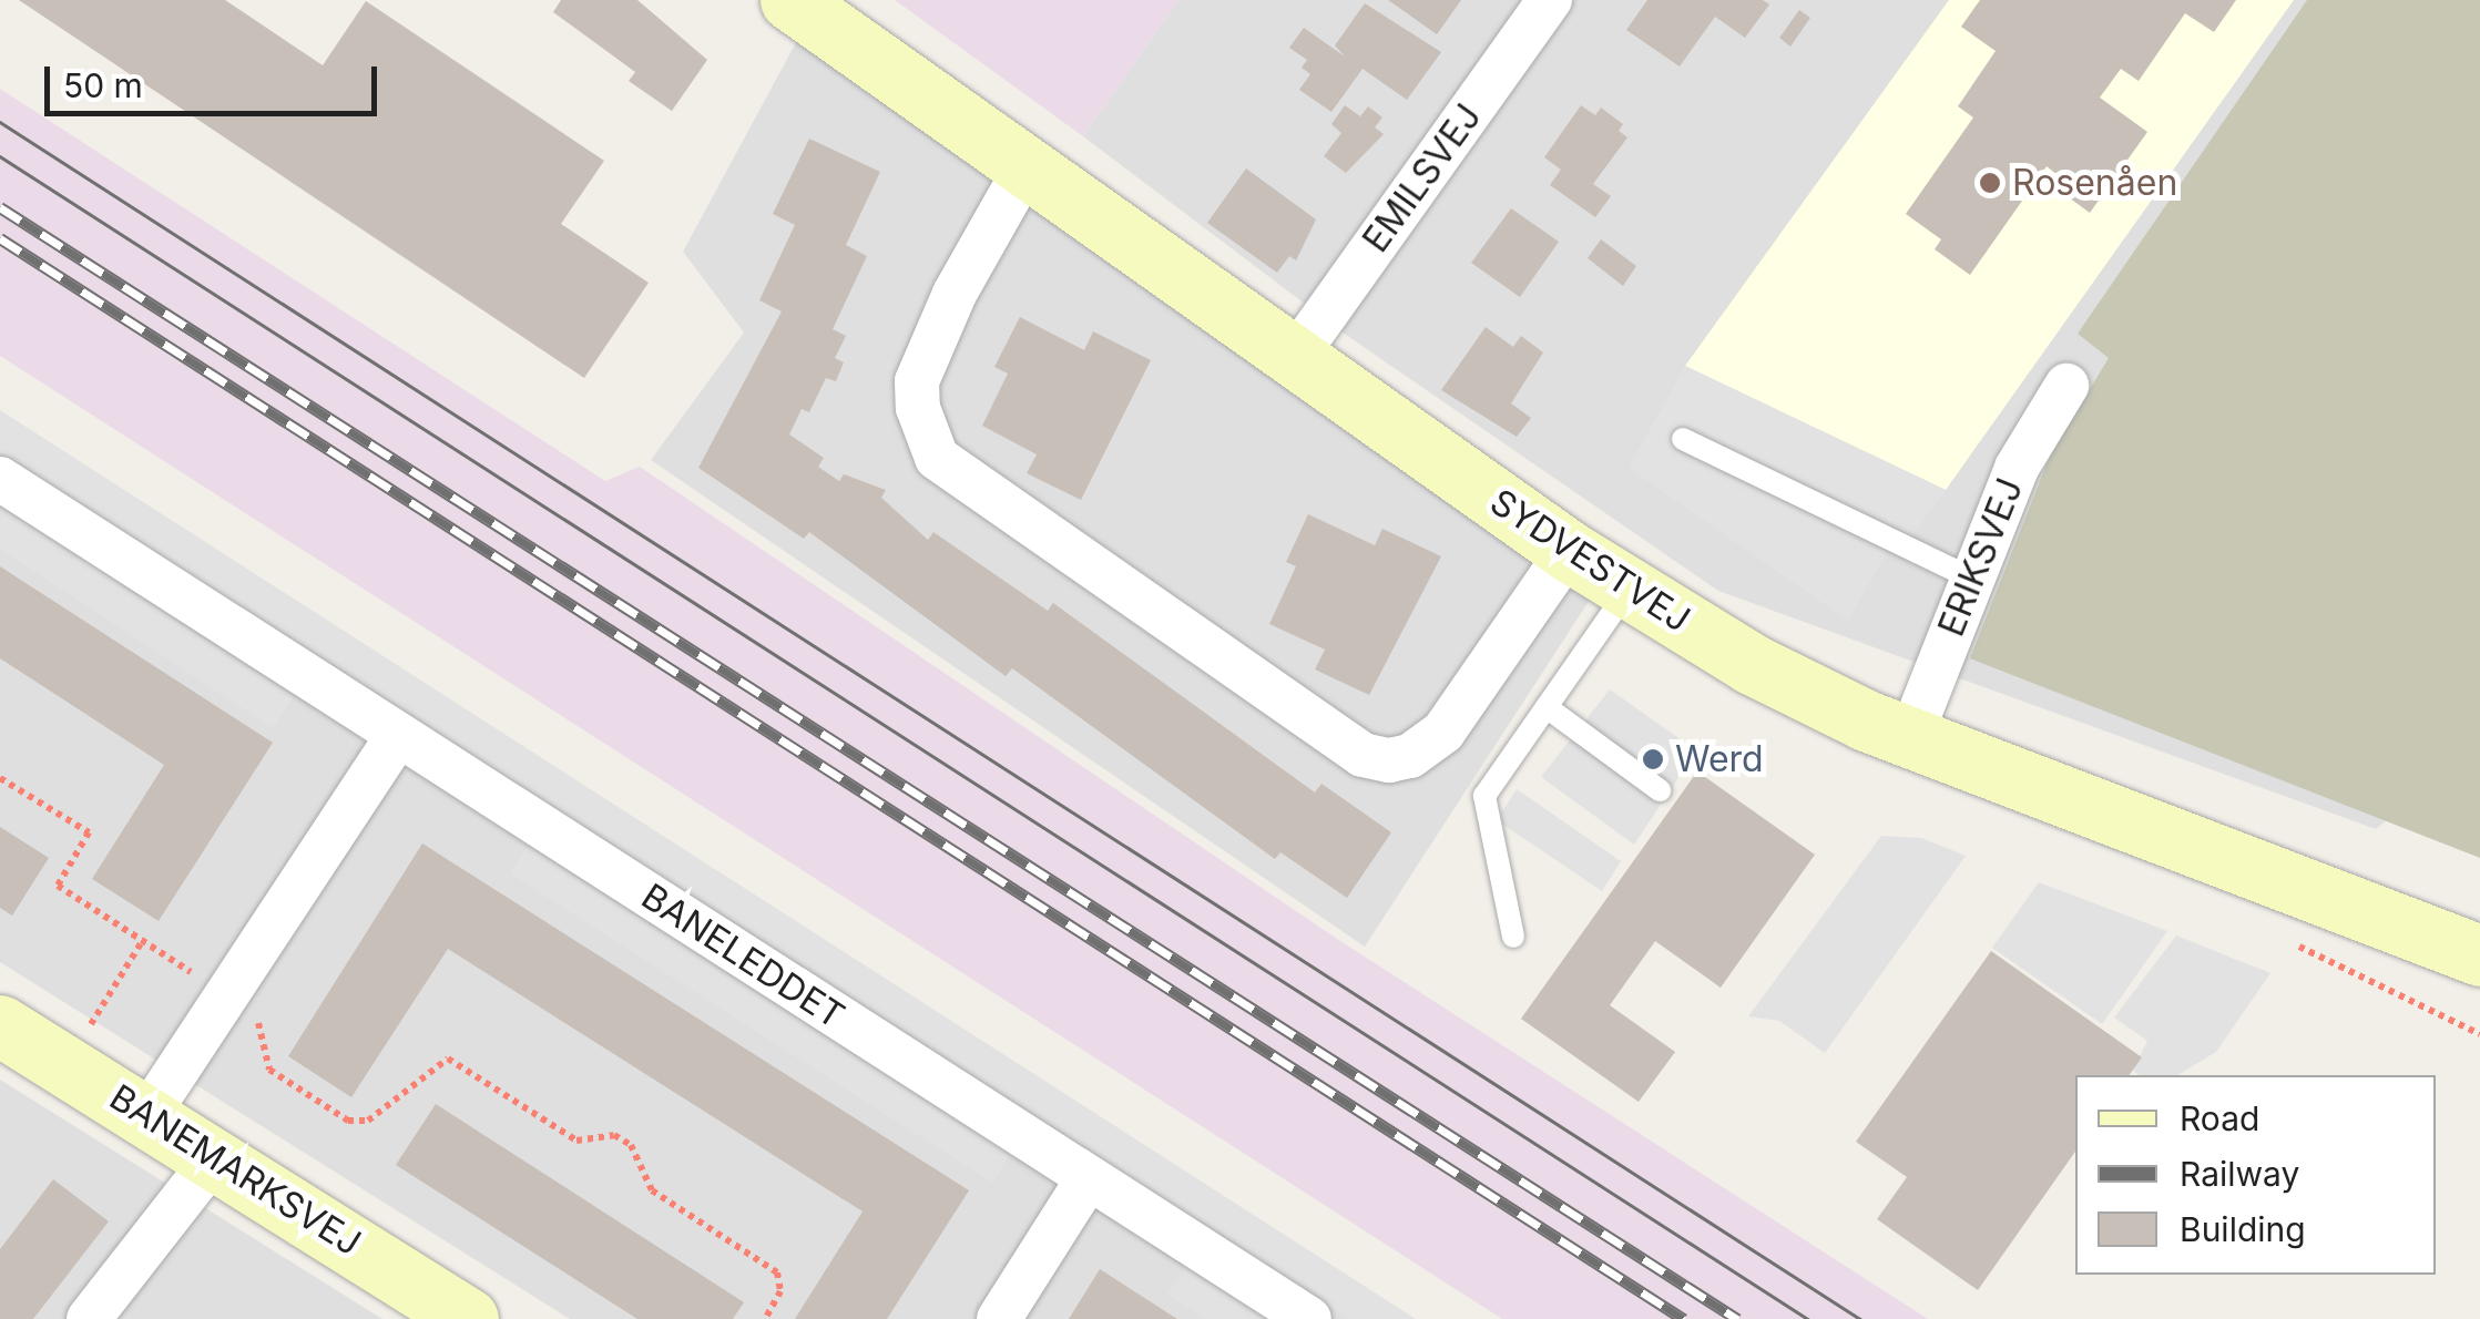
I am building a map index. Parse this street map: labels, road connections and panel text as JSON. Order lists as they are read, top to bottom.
{
  "streets": {
    "street": [
      "EMILSVEJ",
      "ERIKSVEJ",
      "SYDVESTVEJ",
      "BANELEDDET",
      "BANEMARKSVEJ"
    ]
  },
  "crossings": [
    ["EMILSVEJ", "SYDVESTVEJ"],
    ["ERIKSVEJ", "SYDVESTVEJ"]
  ],
  "places": ["Rosenåen", "Werd"],
  "legend": ["Road", "Railway", "Building"],
  "scale_bar": "50 m"
}
